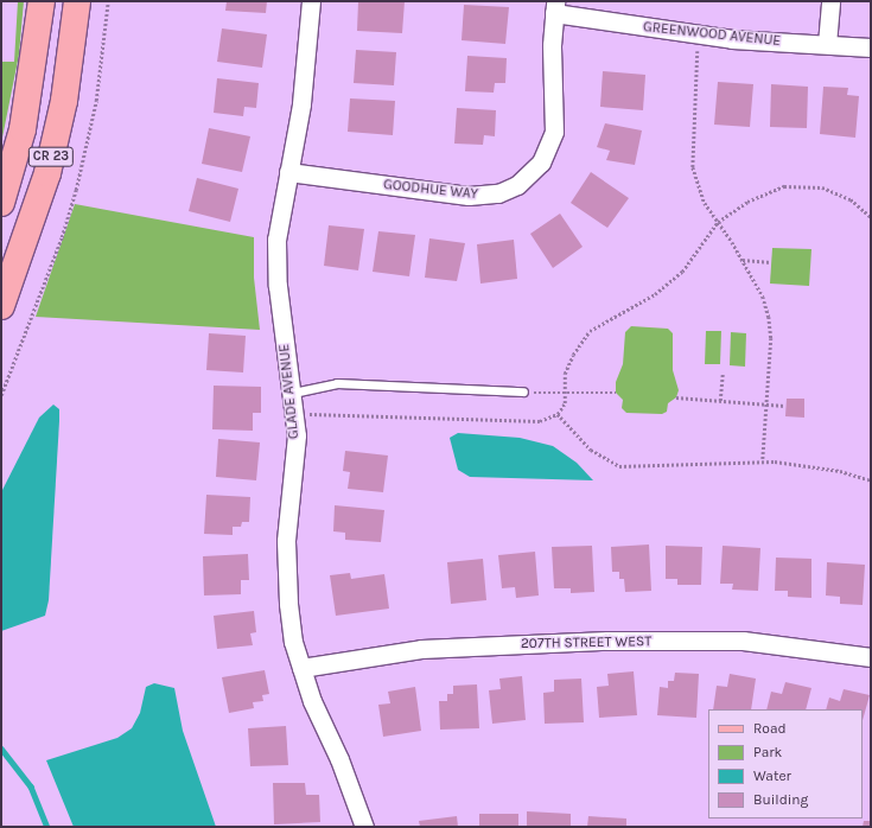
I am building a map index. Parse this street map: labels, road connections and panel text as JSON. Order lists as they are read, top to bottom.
{
  "streets": {
    "main road": ["CR 23"],
    "street": [
      "GREENWOOD AVENUE",
      "GOODHUE WAY",
      "GLADE AVENUE",
      "207TH STREET WEST"
    ]
  },
  "crossings": [
    ["GREENWOOD AVENUE", "GOODHUE WAY"],
    ["GOODHUE WAY", "GLADE AVENUE"],
    ["GLADE AVENUE", "207TH STREET WEST"]
  ],
  "legend": [
    "Road",
    "Park",
    "Water",
    "Building"
  ]
}
